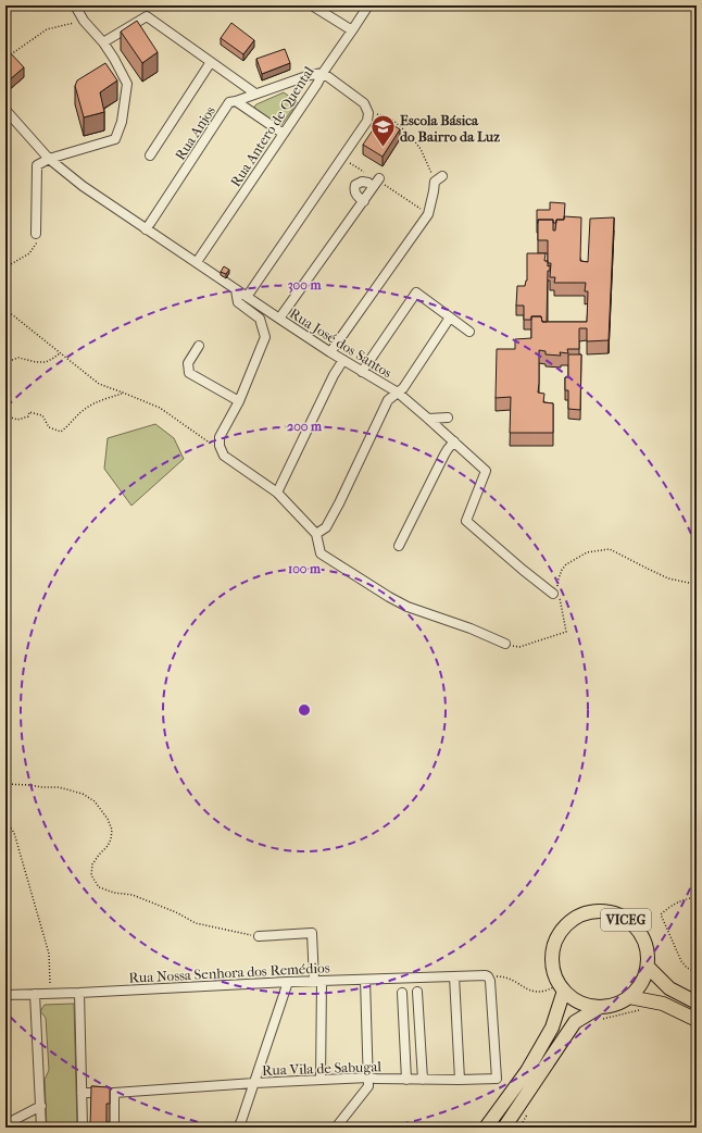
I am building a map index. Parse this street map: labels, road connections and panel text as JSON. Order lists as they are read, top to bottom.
{
  "streets": {
    "highway": ["VICEG"],
    "street": [
      "Rua Antero de Quental",
      "Rua Anjos",
      "Rua José dos Santos",
      "Rua Nossa Senhora dos Remédios",
      "Rua Vila de Sabugal"
    ]
  },
  "crossings": [
    ["Rua Antero de Quental", "Rua Anjos"],
    ["Rua Antero de Quental", "Rua José dos Santos"],
    ["Rua Anjos", "Rua José dos Santos"],
    ["Rua Nossa Senhora dos Remédios", "Rua Vila de Sabugal"]
  ],
  "places": {
    "school or university": ["Escola Básica do Bairro da Luz"]
  },
  "rings": ["300 m", "200 m", "100 m"]
}
